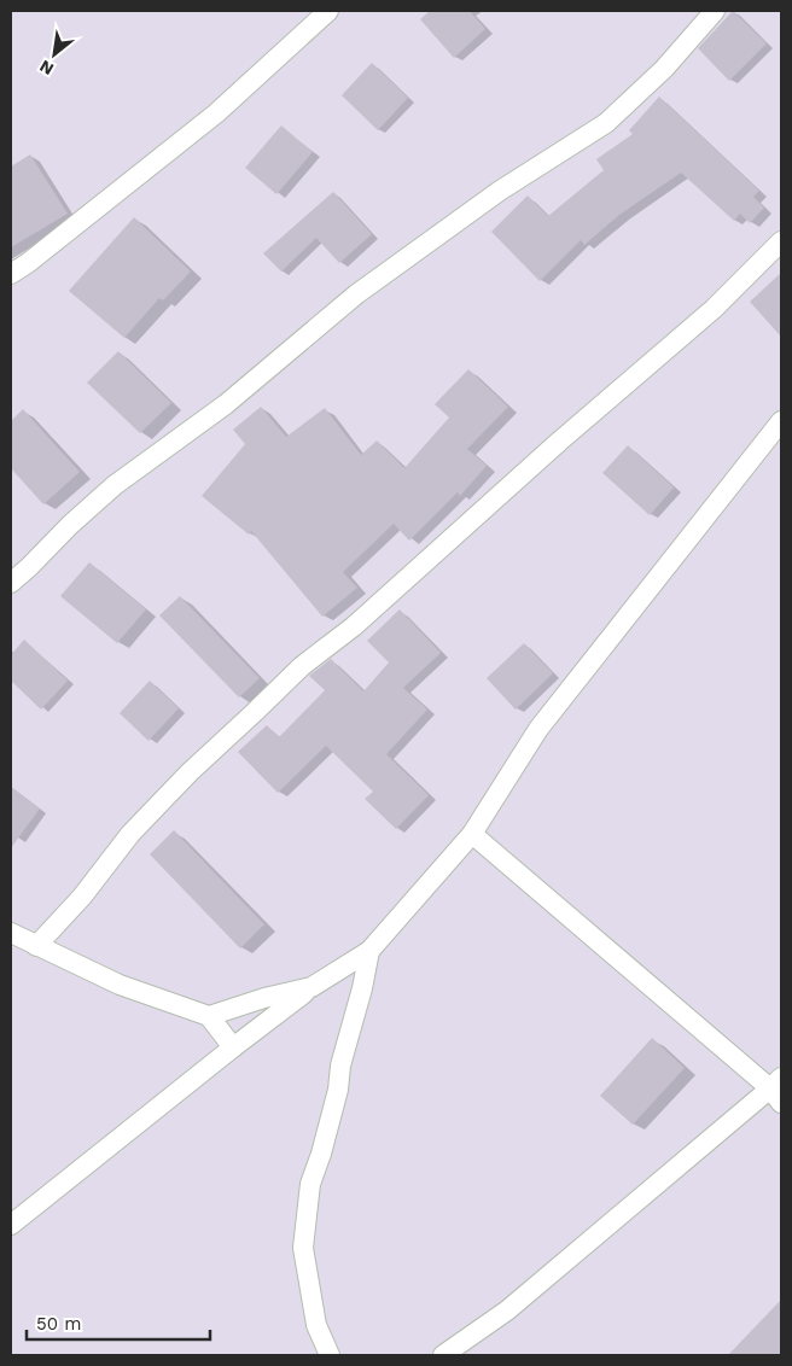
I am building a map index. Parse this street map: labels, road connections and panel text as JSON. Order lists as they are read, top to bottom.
{
  "scale_bar": "50 m",
  "north": "bottom left"
}
